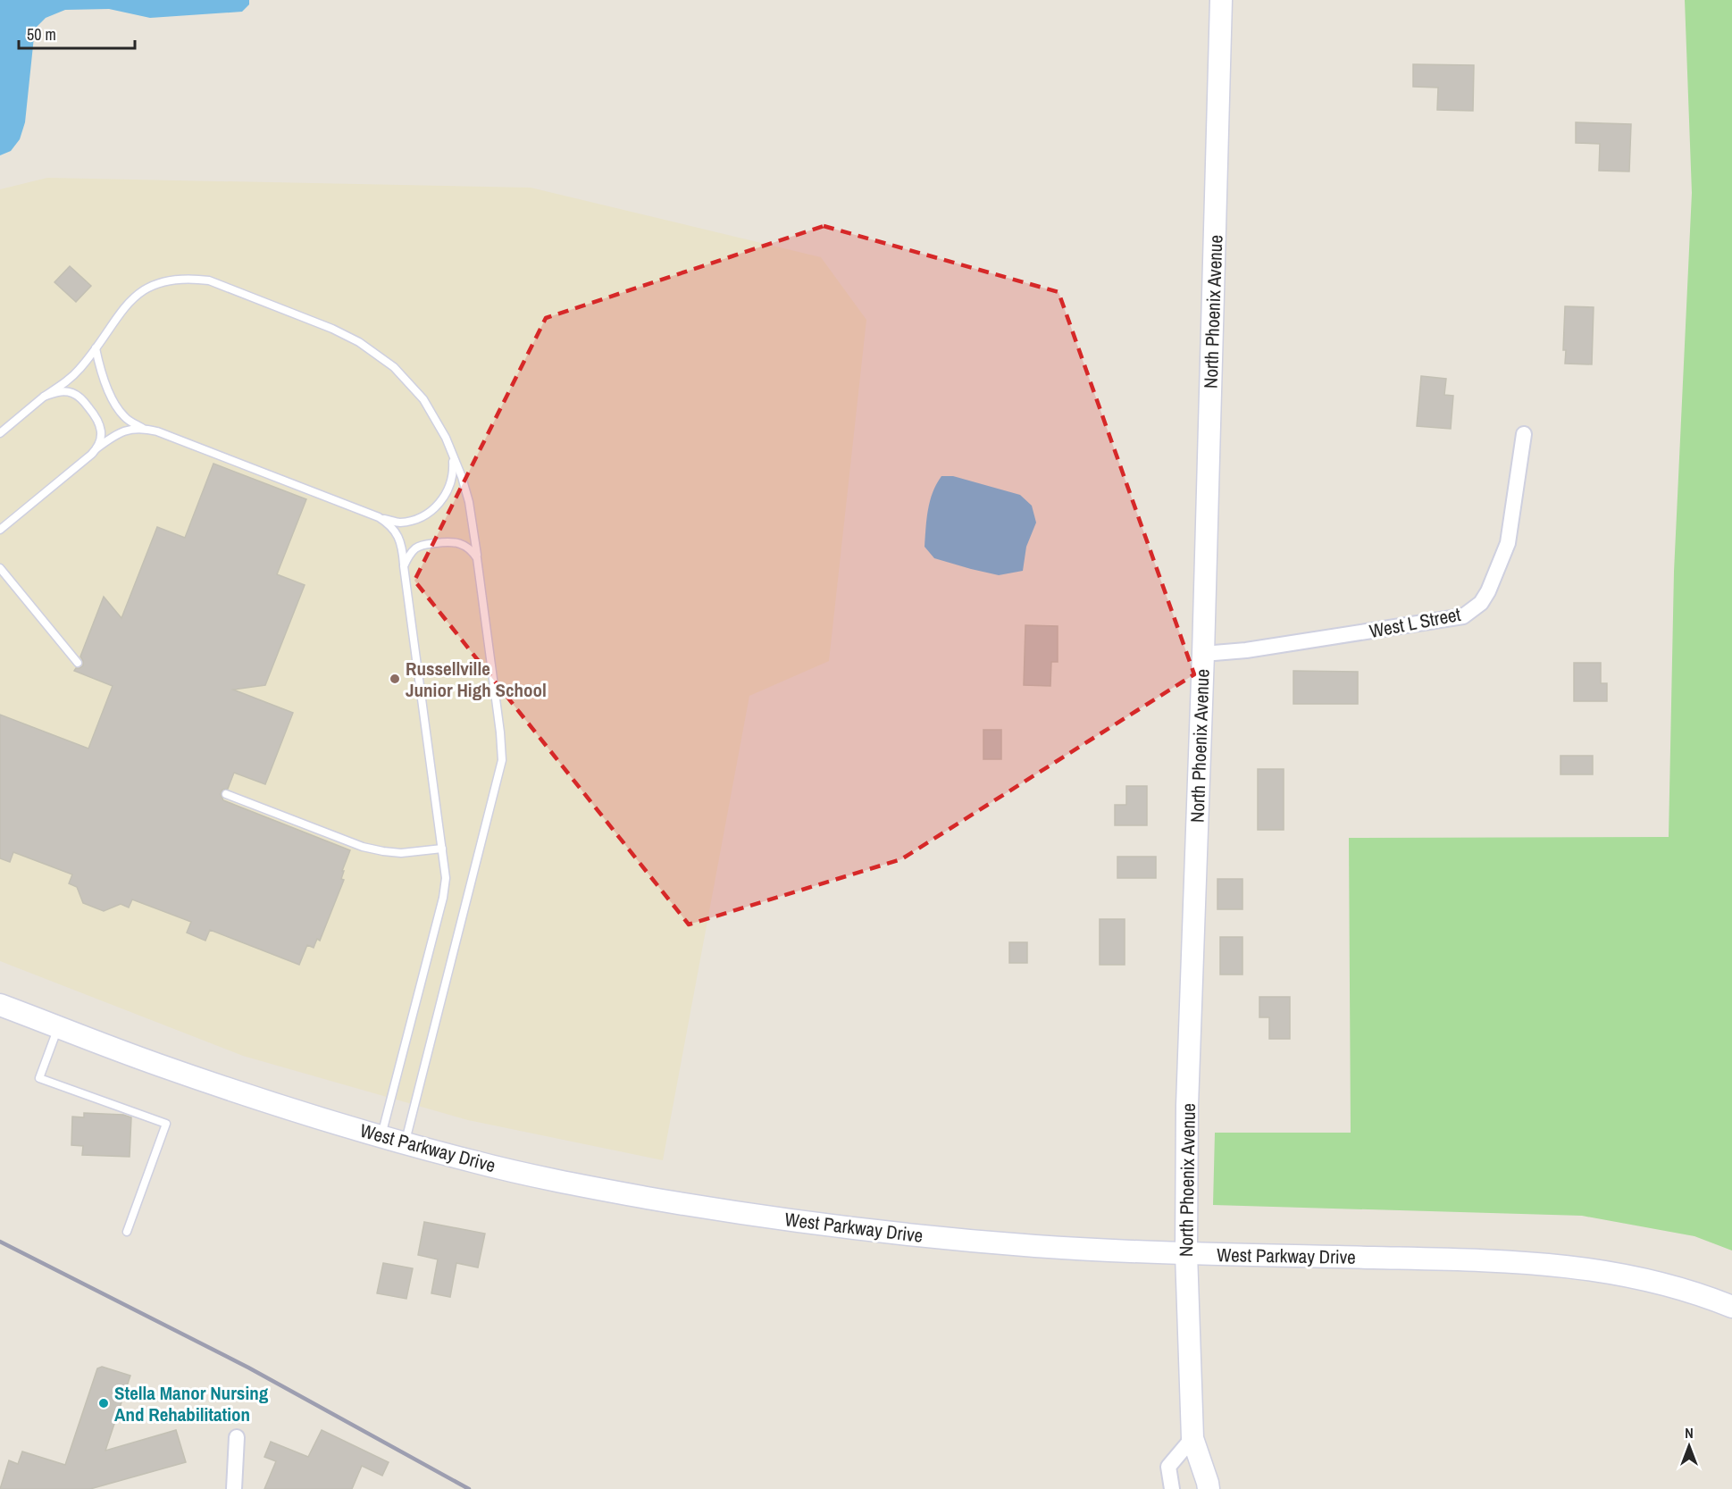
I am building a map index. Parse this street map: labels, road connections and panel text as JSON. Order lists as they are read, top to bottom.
{
  "streets": {
    "main road": ["North Phoenix Avenue", "West Parkway Drive"],
    "street": ["West L Street"]
  },
  "crossings": [
    ["North Phoenix Avenue", "West L Street"],
    ["North Phoenix Avenue", "West Parkway Drive"]
  ],
  "places": ["Russellville Junior High School", "Stella Manor Nursing And Rehabilitation"],
  "scale_bar": "50 m",
  "north": "top"
}
